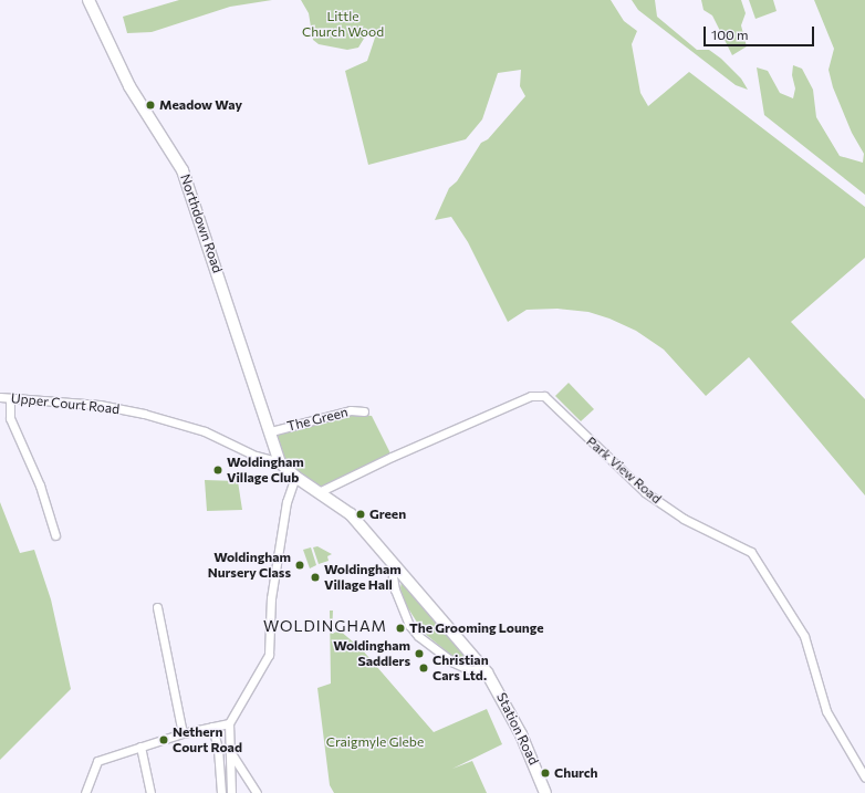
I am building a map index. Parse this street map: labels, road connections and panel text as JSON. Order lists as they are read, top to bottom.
{
  "streets": {
    "street": [
      "Northdown Road",
      "Upper Court Road",
      "The Green",
      "Park View Road",
      "Station Road"
    ]
  },
  "crossings": [
    ["Northdown Road", "Upper Court Road"],
    ["Northdown Road", "The Green"],
    ["Northdown Road", "Station Road"],
    ["Upper Court Road", "Station Road"],
    ["Park View Road", "Station Road"]
  ],
  "districts": ["WOLDINGHAM"],
  "parks": ["Little Church Wood", "Craigmyle Glebe"],
  "places": [
    "Meadow Way",
    "Woldingham Village Club",
    "Green",
    "Woldingham Nursery Class",
    "Woldingham Village Hall",
    "The Grooming Lounge",
    "Woldingham Saddlers",
    "Christian Cars Ltd.",
    "Nethern Court Road",
    "Church"
  ],
  "scale_bar": "100 m"
}
